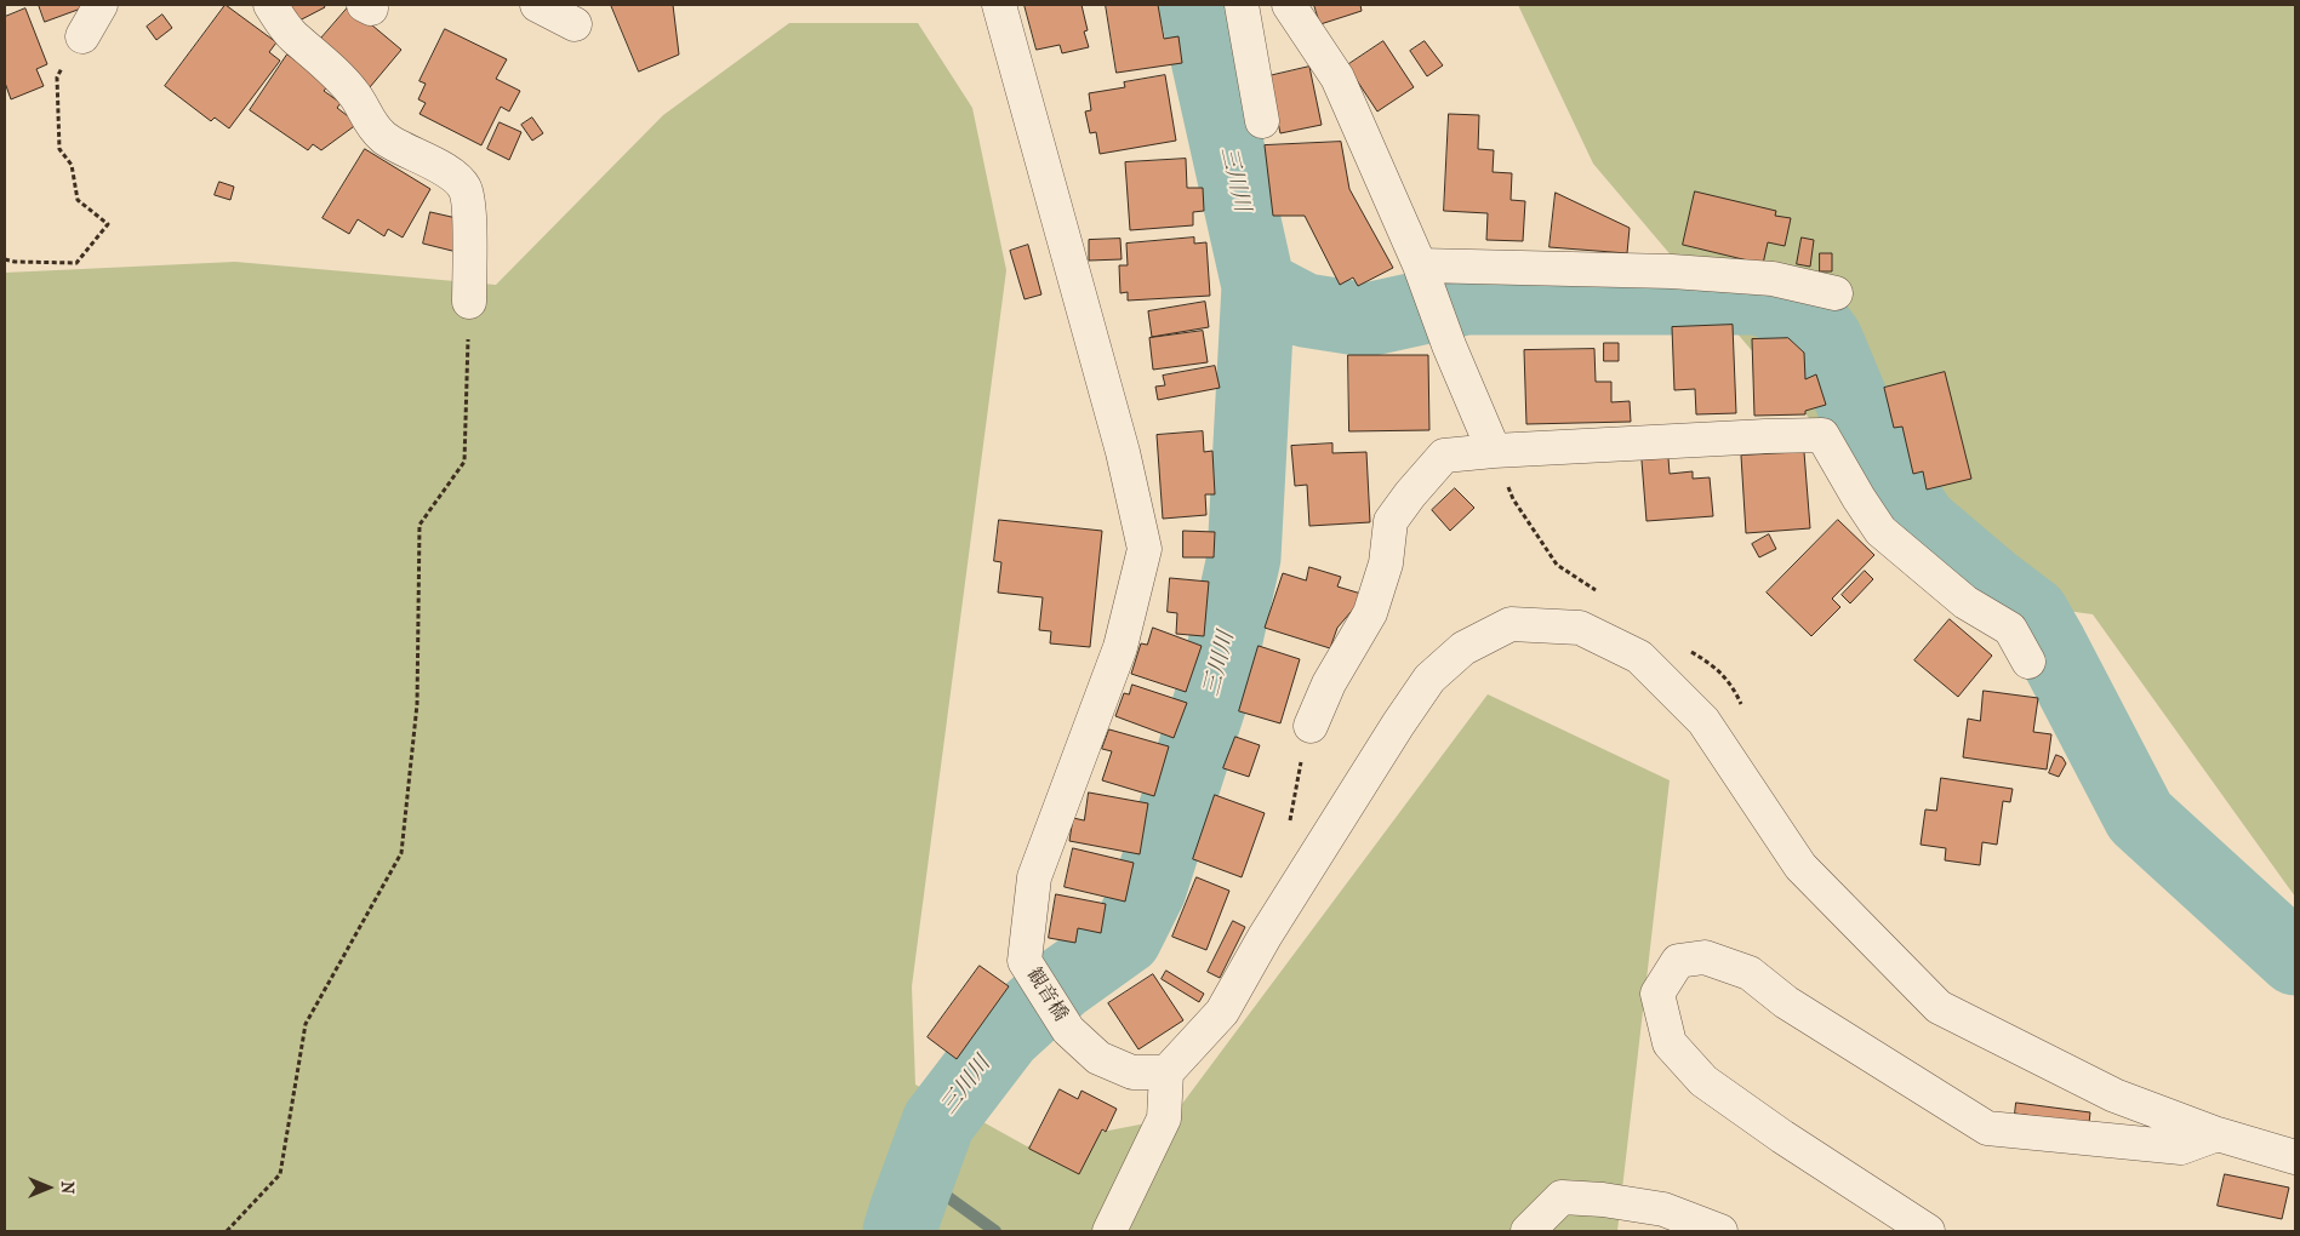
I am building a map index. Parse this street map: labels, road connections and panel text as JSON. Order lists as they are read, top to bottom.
{
  "streets": {
    "street": ["観音橋"]
  },
  "water": ["三川川"],
  "north": "right"
}
